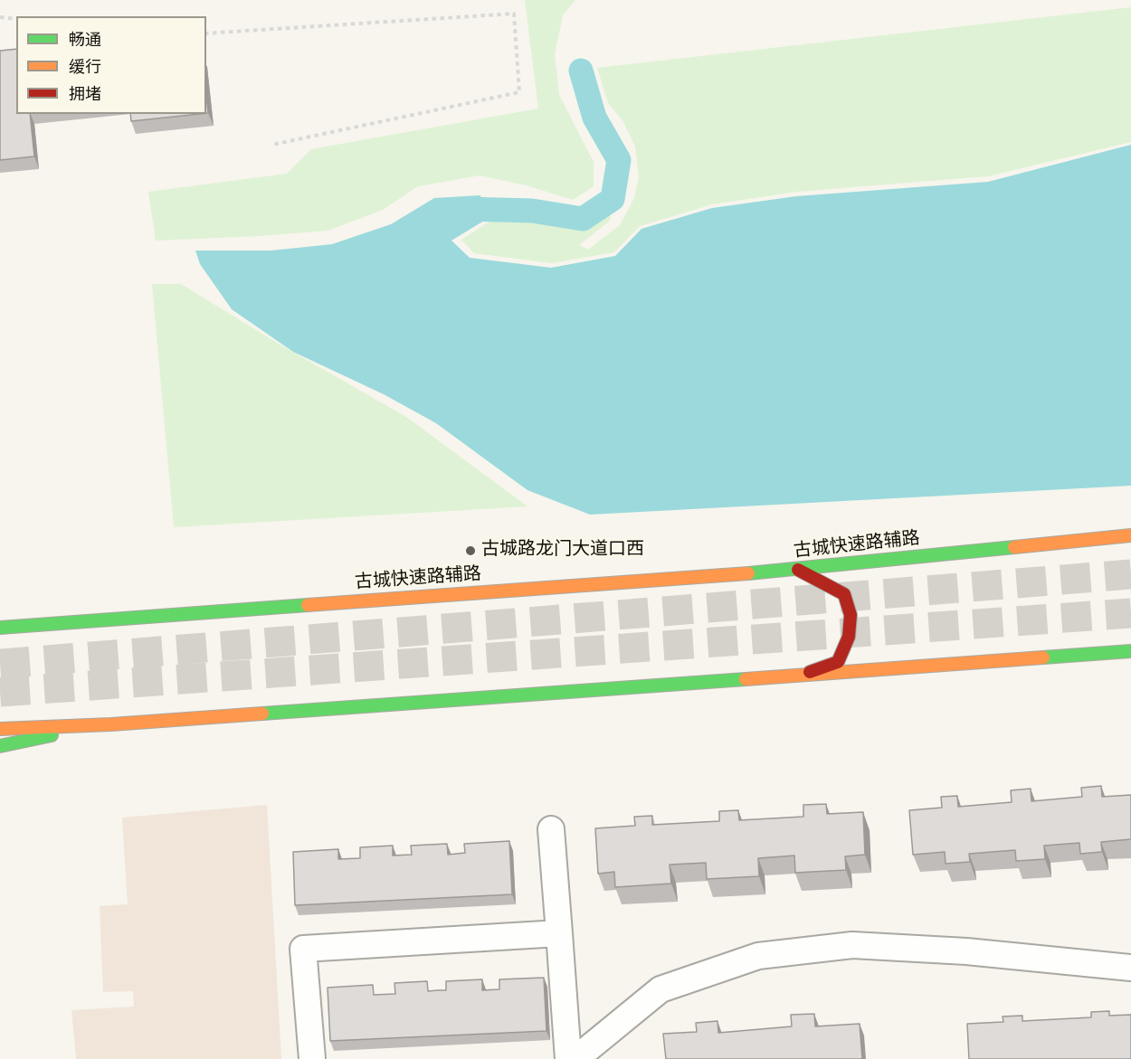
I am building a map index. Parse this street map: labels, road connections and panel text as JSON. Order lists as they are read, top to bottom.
{
  "streets": {
    "main road": ["古城快速路辅路"]
  },
  "places": ["古城路龙门大道口西"],
  "legend": ["畅通", "缓行", "拥堵"]
}
